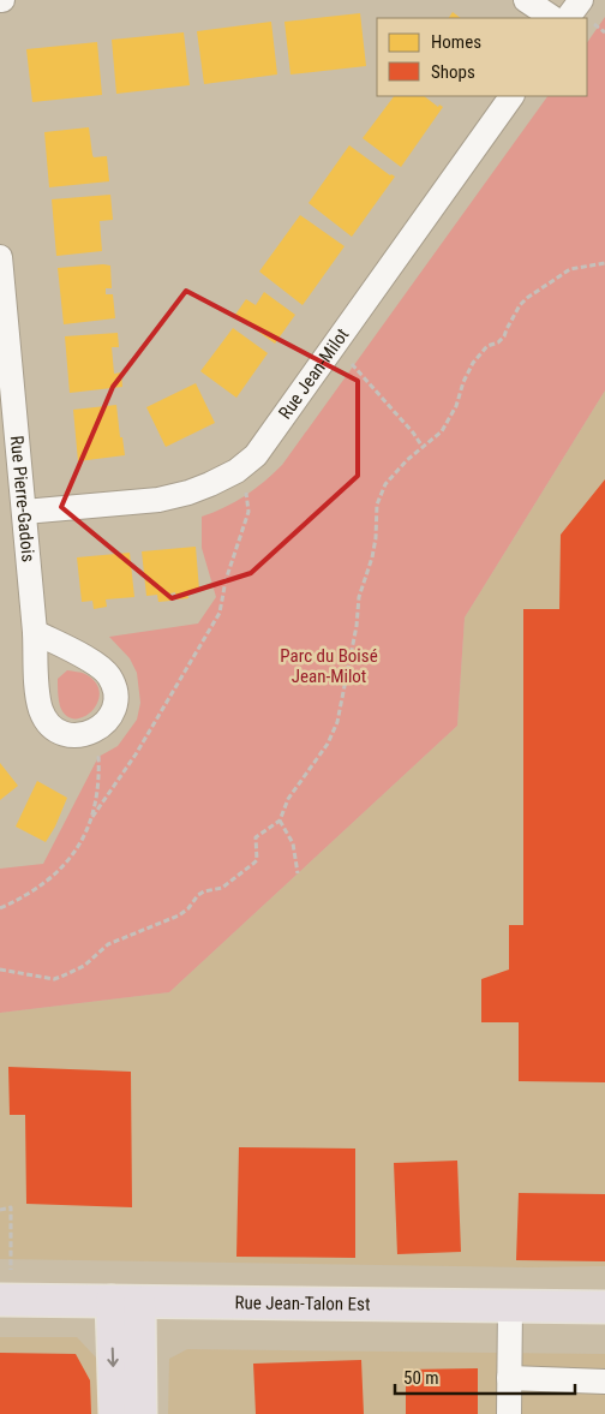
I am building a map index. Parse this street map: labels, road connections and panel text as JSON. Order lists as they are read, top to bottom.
{
  "streets": {
    "main road": ["Rue Jean-Talon Est"],
    "street": ["Rue Jean-Milot", "Rue Pierre-Gadois"]
  },
  "crossings": [
    ["Rue Jean-Milot", "Rue Pierre-Gadois"]
  ],
  "parks": ["Parc du Boisé Jean-Milot"],
  "legend": ["Homes", "Shops"],
  "scale_bar": "50 m"
}
